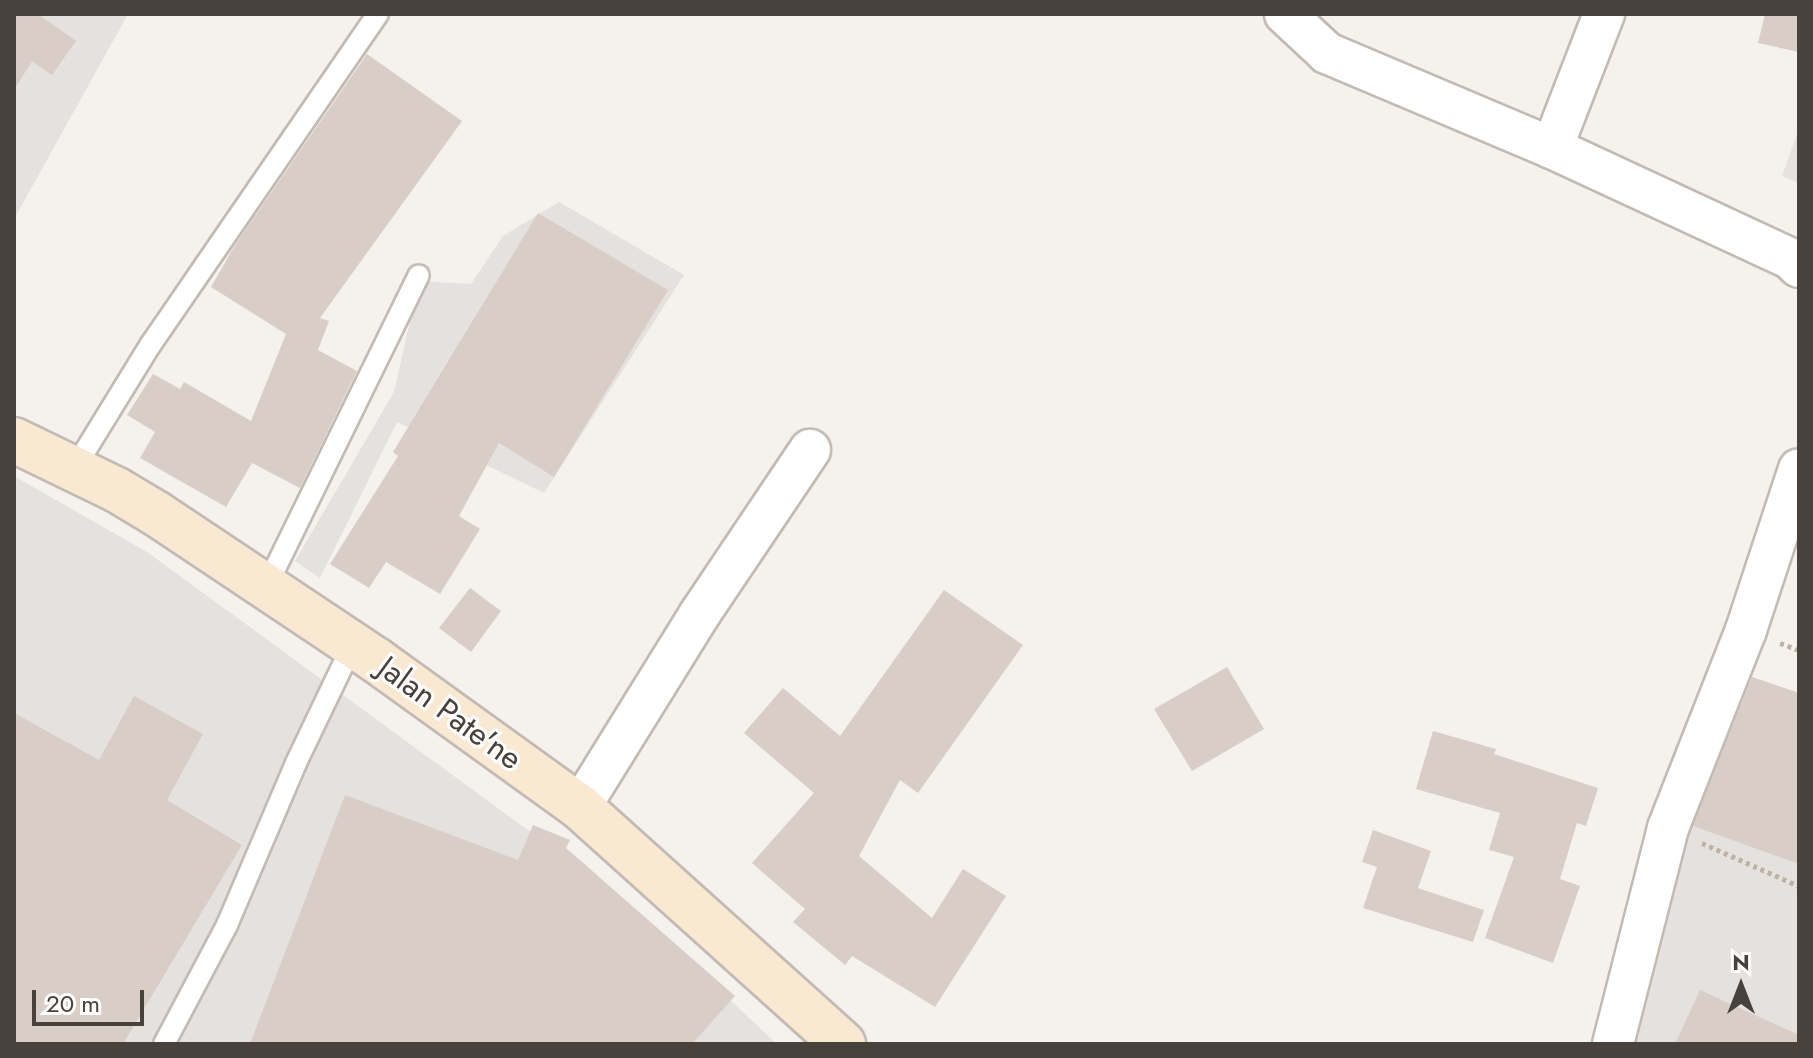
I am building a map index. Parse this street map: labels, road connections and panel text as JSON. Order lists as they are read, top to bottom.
{
  "streets": {
    "street": ["Jalan Pate'ne"]
  },
  "scale_bar": "20 m",
  "north": "top"
}
